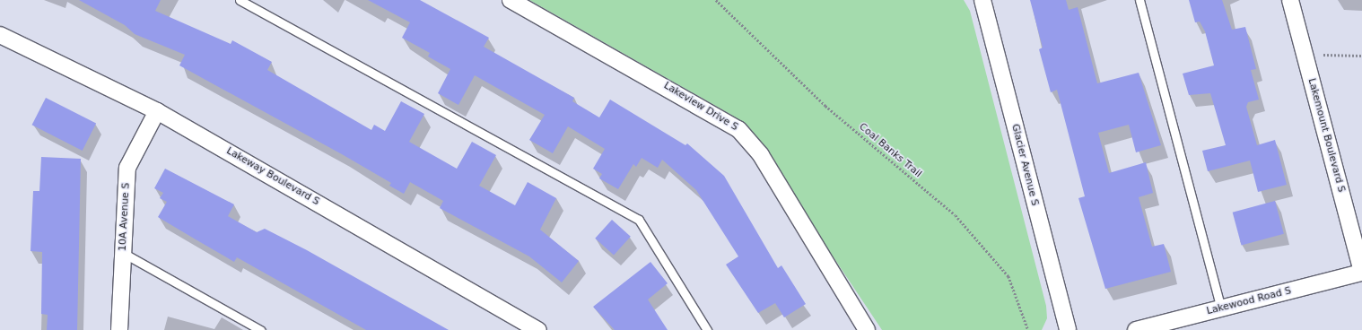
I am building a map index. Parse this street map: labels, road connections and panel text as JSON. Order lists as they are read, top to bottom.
{
  "streets": {
    "street": [
      "Lakeview Drive S",
      "Lakemount Boulevard S",
      "Glacier Avenue S",
      "Lakeway Boulevard S",
      "10A Avenue S",
      "Lakewood Road S"
    ],
    "path": ["Coal Banks Trail"]
  },
  "crossings": [
    ["Lakemount Boulevard S", "Lakewood Road S"],
    ["Lakeway Boulevard S", "10A Avenue S"]
  ]
}
